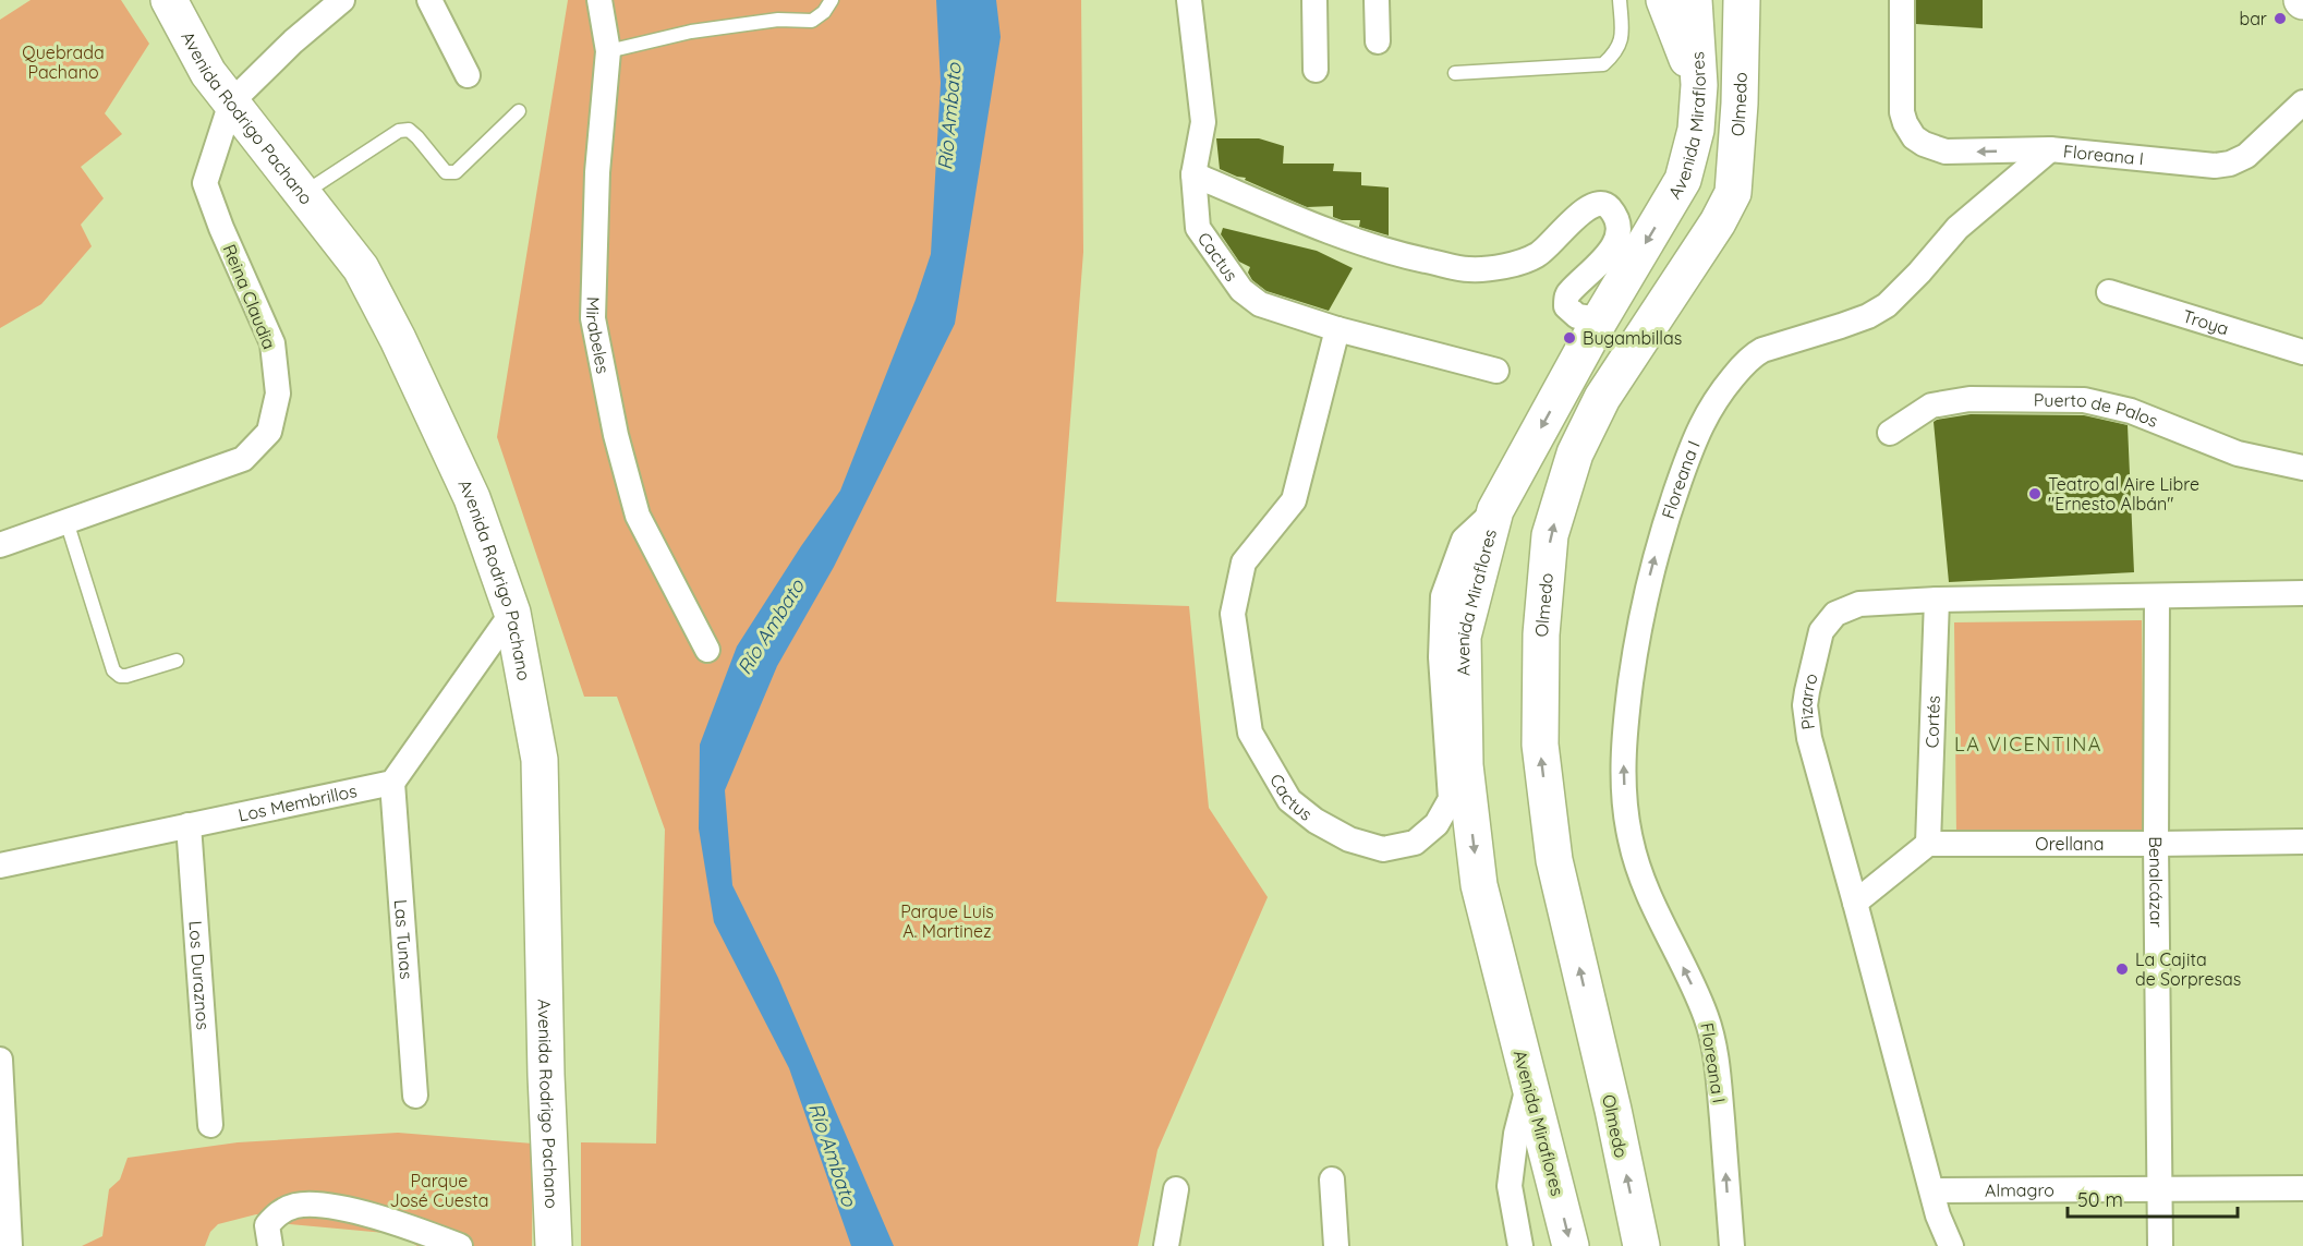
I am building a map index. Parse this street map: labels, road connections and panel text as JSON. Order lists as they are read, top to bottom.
{
  "streets": {
    "main road": ["Olmedo", "Avenida Rodrigo Pachano", "Avenida Miraflores"],
    "street": [
      "Floreana I",
      "Cactus",
      "Reina Claudia",
      "Troya",
      "Mirabeles",
      "Puerto de Palos",
      "Pizarro",
      "Cortés",
      "Los Membrillos",
      "Orellana",
      "Benalcázar",
      "Las Tunas",
      "Los Duraznos",
      "Almagro"
    ]
  },
  "crossings": [
    ["Avenida Rodrigo Pachano", "Reina Claudia"],
    ["Avenida Miraflores", "Cactus"],
    ["Pizarro", "Cortés"],
    ["Pizarro", "Benalcázar"],
    ["Pizarro", "Almagro"],
    ["Cortés", "Orellana"],
    ["Los Membrillos", "Las Tunas"],
    ["Los Membrillos", "Los Duraznos"],
    ["Orellana", "Benalcázar"],
    ["Benalcázar", "Almagro"]
  ],
  "one_way": ["Olmedo", "Avenida Miraflores", "Floreana I"],
  "districts": ["LA VICENTINA"],
  "water": ["Río Ambato"],
  "parks": ["Quebrada Pachano", "Parque Luis A. Martinez", "Parque José Cuesta"],
  "places": [
    "bar",
    "Bugambillas",
    "Teatro al Aire Libre \"Ernesto Albán\"",
    "La Cajita de Sorpresas"
  ],
  "scale_bar": "50 m"
}
